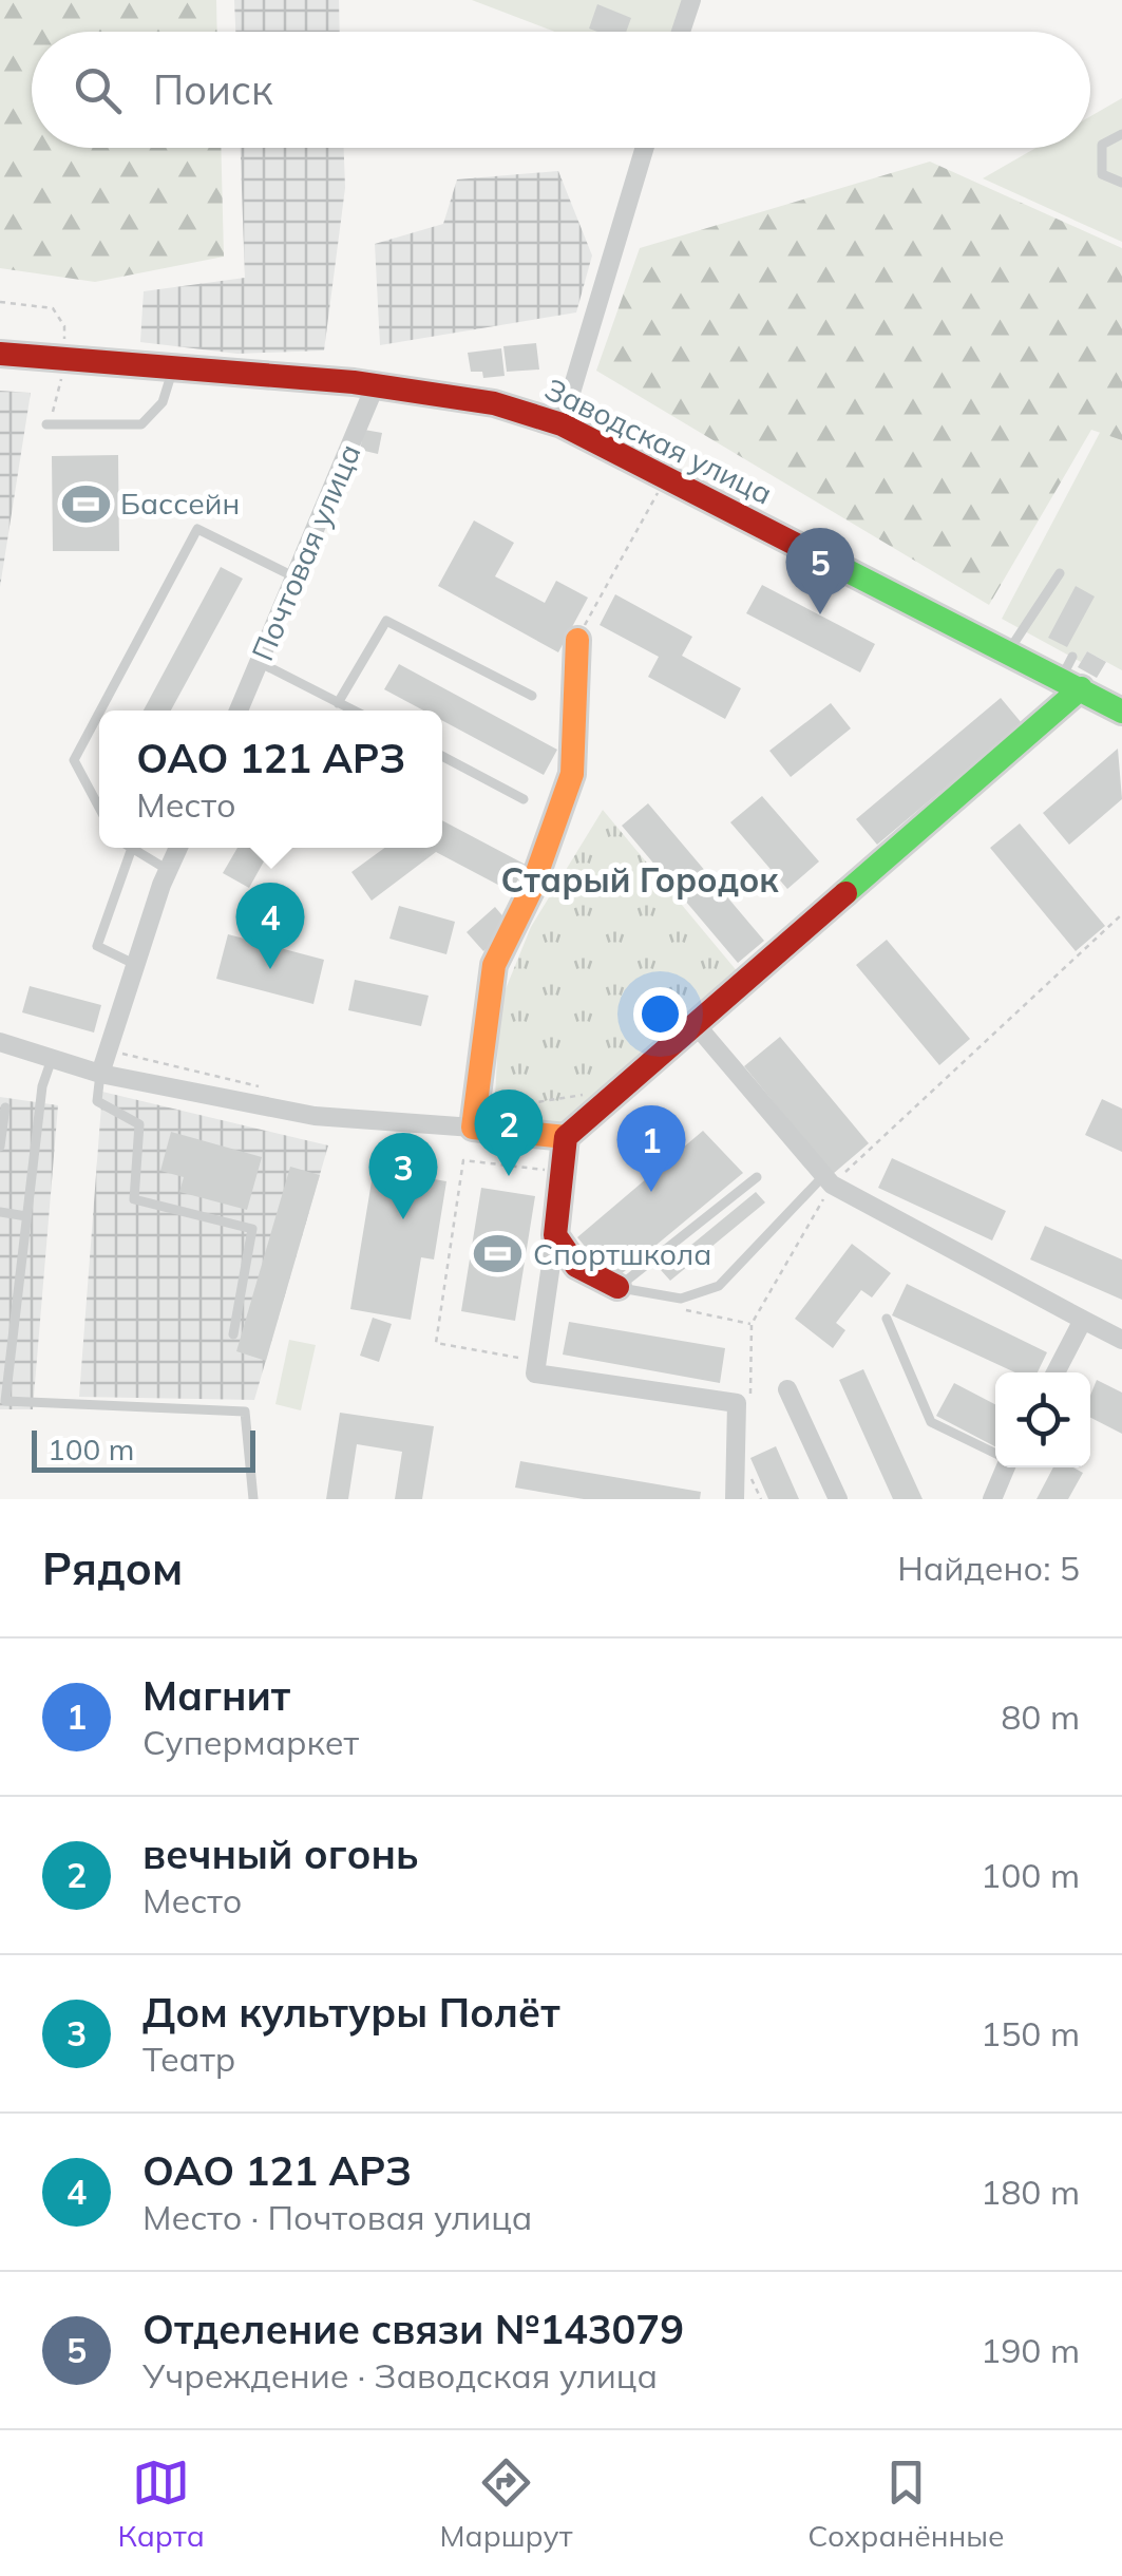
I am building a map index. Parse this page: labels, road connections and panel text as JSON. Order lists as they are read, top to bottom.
{
  "streets": {
    "street": ["Заводская улица", "Почтовая улица"]
  },
  "crossings": [
    ["Заводская улица", "Почтовая улица"]
  ],
  "districts": ["Старый Городок"],
  "places": {
    "sports": ["Бассейн", "Спортшкола"]
  },
  "scale_bar": "100 m",
  "page": {
    "search": "Поиск",
    "pins": [
      "5",
      "4",
      "2",
      "1",
      "3"
    ],
    "popup": ["OAO 121 АРЗ", "Место"],
    "scale": "100 m",
    "heading": ["Рядом", "Найдено: 5"],
    "list": [
      {
        "mark": "1",
        "name": "Магнит",
        "note": "Супермаркет",
        "value": "80 m"
      },
      {
        "mark": "2",
        "name": "вечный огонь",
        "note": "Место",
        "value": "100 m"
      },
      {
        "mark": "3",
        "name": "Дом культуры Полёт",
        "note": "Театр",
        "value": "150 m"
      },
      {
        "mark": "4",
        "name": "OAO 121 АРЗ",
        "note": "Место · Почтовая улица",
        "value": "180 m"
      },
      {
        "mark": "5",
        "name": "Отделение связи №143079",
        "note": "Учреждение · Заводская улица",
        "value": "190 m"
      }
    ],
    "nav": ["Карта", "Маршрут", "Сохранённые"]
  }
}
